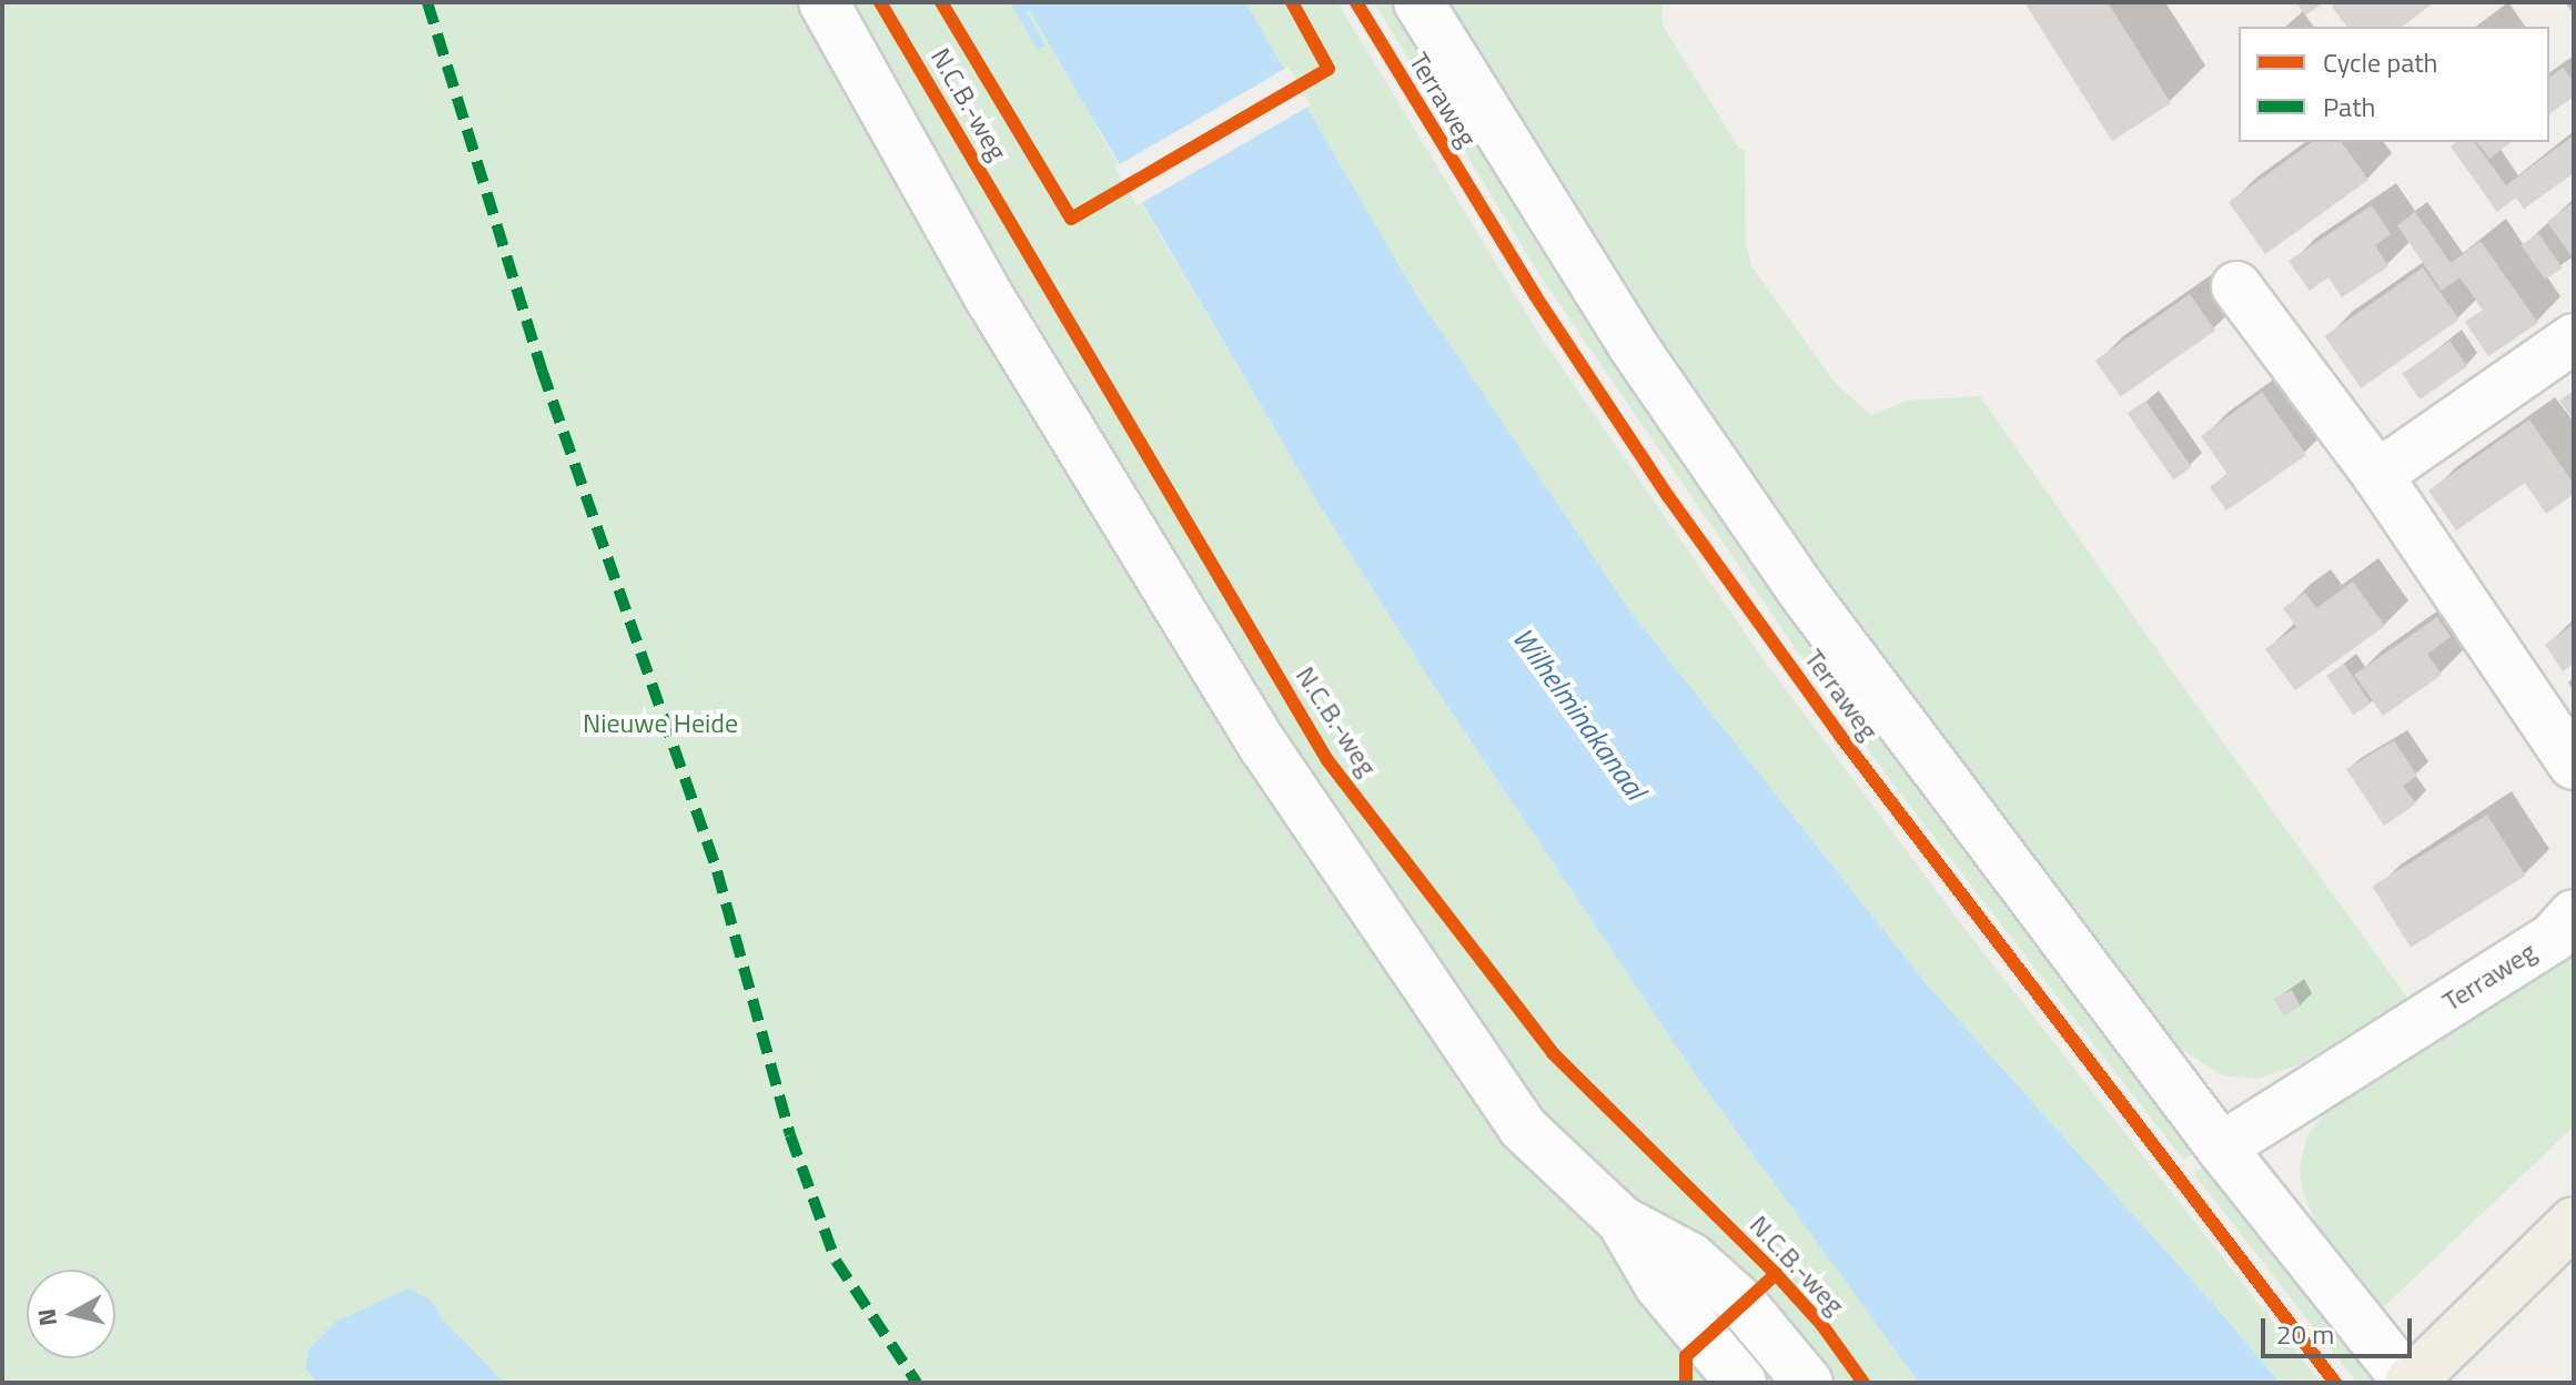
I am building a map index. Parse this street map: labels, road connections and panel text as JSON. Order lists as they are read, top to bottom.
{
  "streets": {
    "street": ["Terraweg"],
    "cycle path": ["N.C.B.-weg"]
  },
  "water": ["Wilhelminakanaal"],
  "parks": ["Nieuwe Heide"],
  "legend": ["Cycle path", "Path"],
  "scale_bar": "20 m",
  "north": "left"
}
